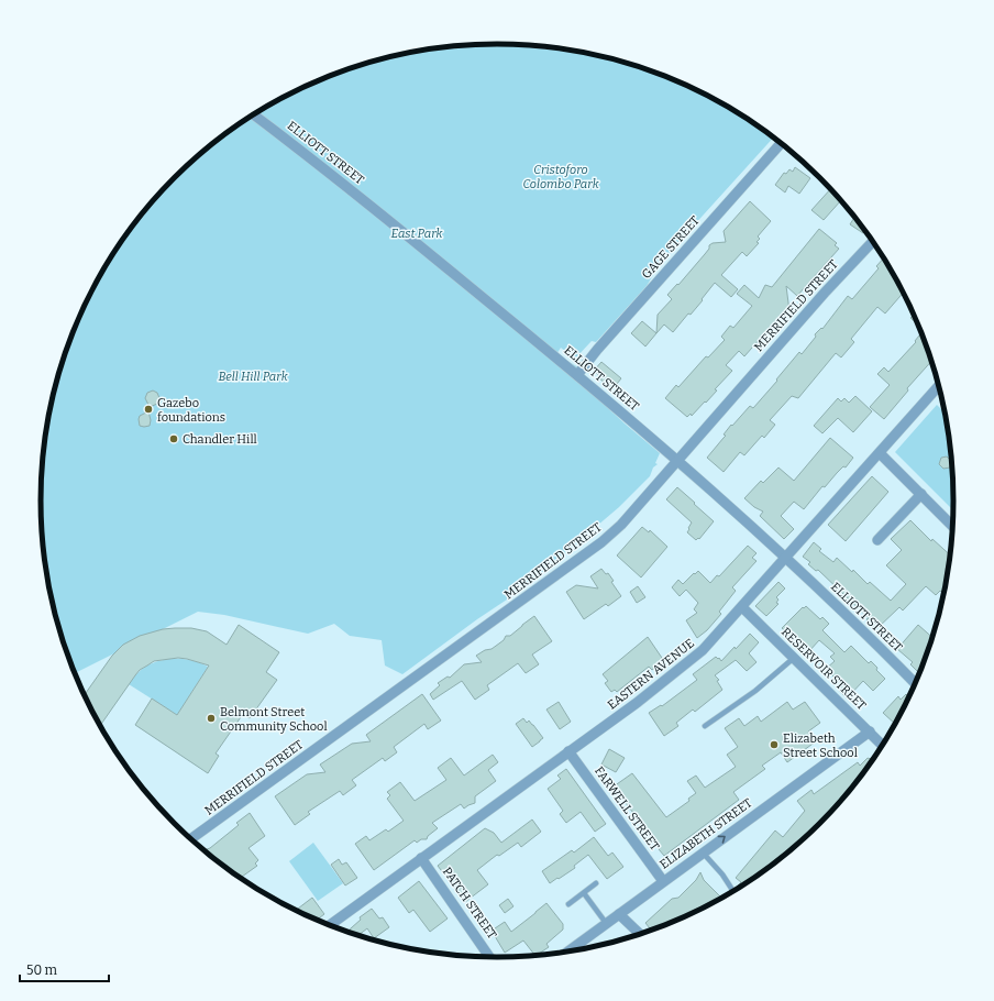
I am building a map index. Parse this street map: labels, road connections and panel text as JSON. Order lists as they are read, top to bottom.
{
  "streets": {
    "street": [
      "ELLIOTT STREET",
      "GAGE STREET",
      "MERRIFIELD STREET",
      "RESERVOIR STREET",
      "EASTERN AVENUE",
      "FARWELL STREET",
      "ELIZABETH STREET",
      "PATCH STREET"
    ]
  },
  "crossings": [
    ["ELLIOTT STREET", "GAGE STREET"],
    ["ELLIOTT STREET", "MERRIFIELD STREET"],
    ["ELLIOTT STREET", "EASTERN AVENUE"],
    ["RESERVOIR STREET", "EASTERN AVENUE"],
    ["RESERVOIR STREET", "ELIZABETH STREET"],
    ["EASTERN AVENUE", "FARWELL STREET"],
    ["EASTERN AVENUE", "PATCH STREET"],
    ["FARWELL STREET", "ELIZABETH STREET"]
  ],
  "one_way": ["ELIZABETH STREET"],
  "parks": ["Cristoforo Colombo Park", "East Park", "Bell Hill Park"],
  "places": [
    "Gazebo foundations",
    "Chandler Hill",
    "Belmont Street Community School",
    "Elizabeth Street School"
  ],
  "scale_bar": "50 m"
}
